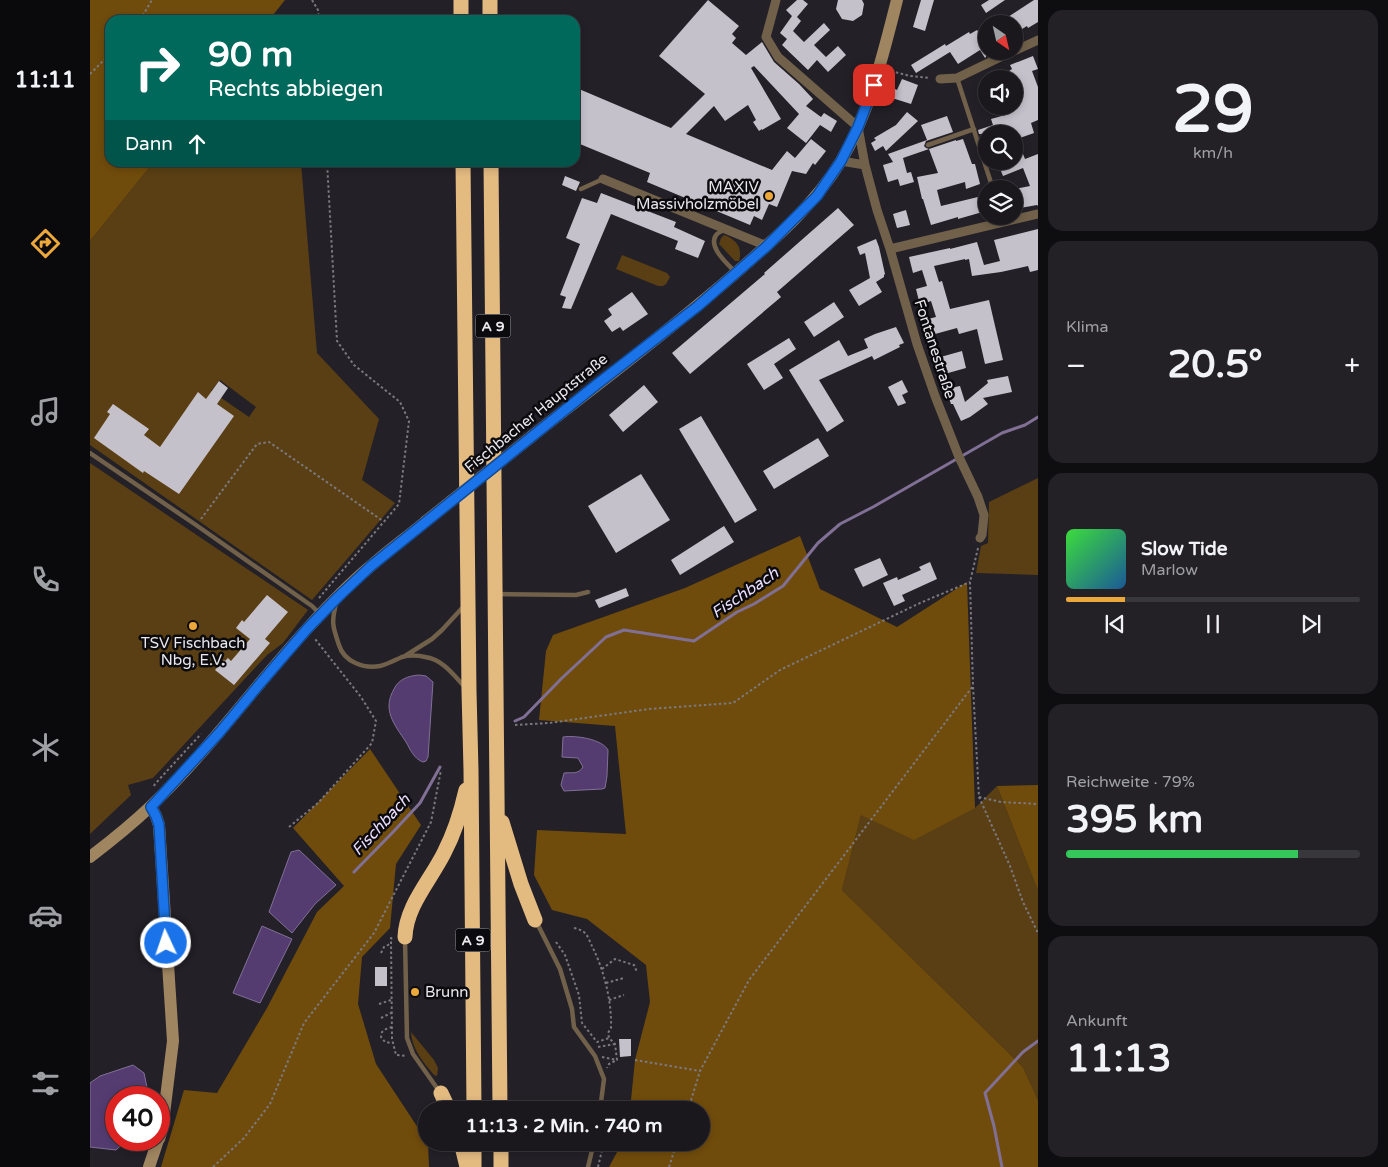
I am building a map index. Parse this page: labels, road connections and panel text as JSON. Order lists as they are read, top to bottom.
{
  "streets": {
    "highway": ["A 9"],
    "main road": ["Fischbacher Hauptstraße"],
    "street": ["Fontanestraße"]
  },
  "crossings": [
    ["Fontanestraße", "Fischbacher Hauptstraße"]
  ],
  "water": ["Fischbach"],
  "places": ["MAXIV Massivholzmöbel", "TSV Fischbach Nbg, E.V.", "Brunn"],
  "north": "bottom right",
  "page": {
    "tabs": "11:11",
    "tile": [
      ["29", "km/h"],
      "Klima",
      ["Reichweite · 79%", "395 km"],
      ["Ankunft", "11:13"]
    ],
    "turn": ["90 m", "Rechts abbiegen"],
    "then": "Dann",
    "heat": ["−", "20.5°", "+"],
    "song": ["Slow Tide", "Marlow"],
    "limit": "40",
    "trip": "11:13 · 2 Min. · 740 m"
  }
}
